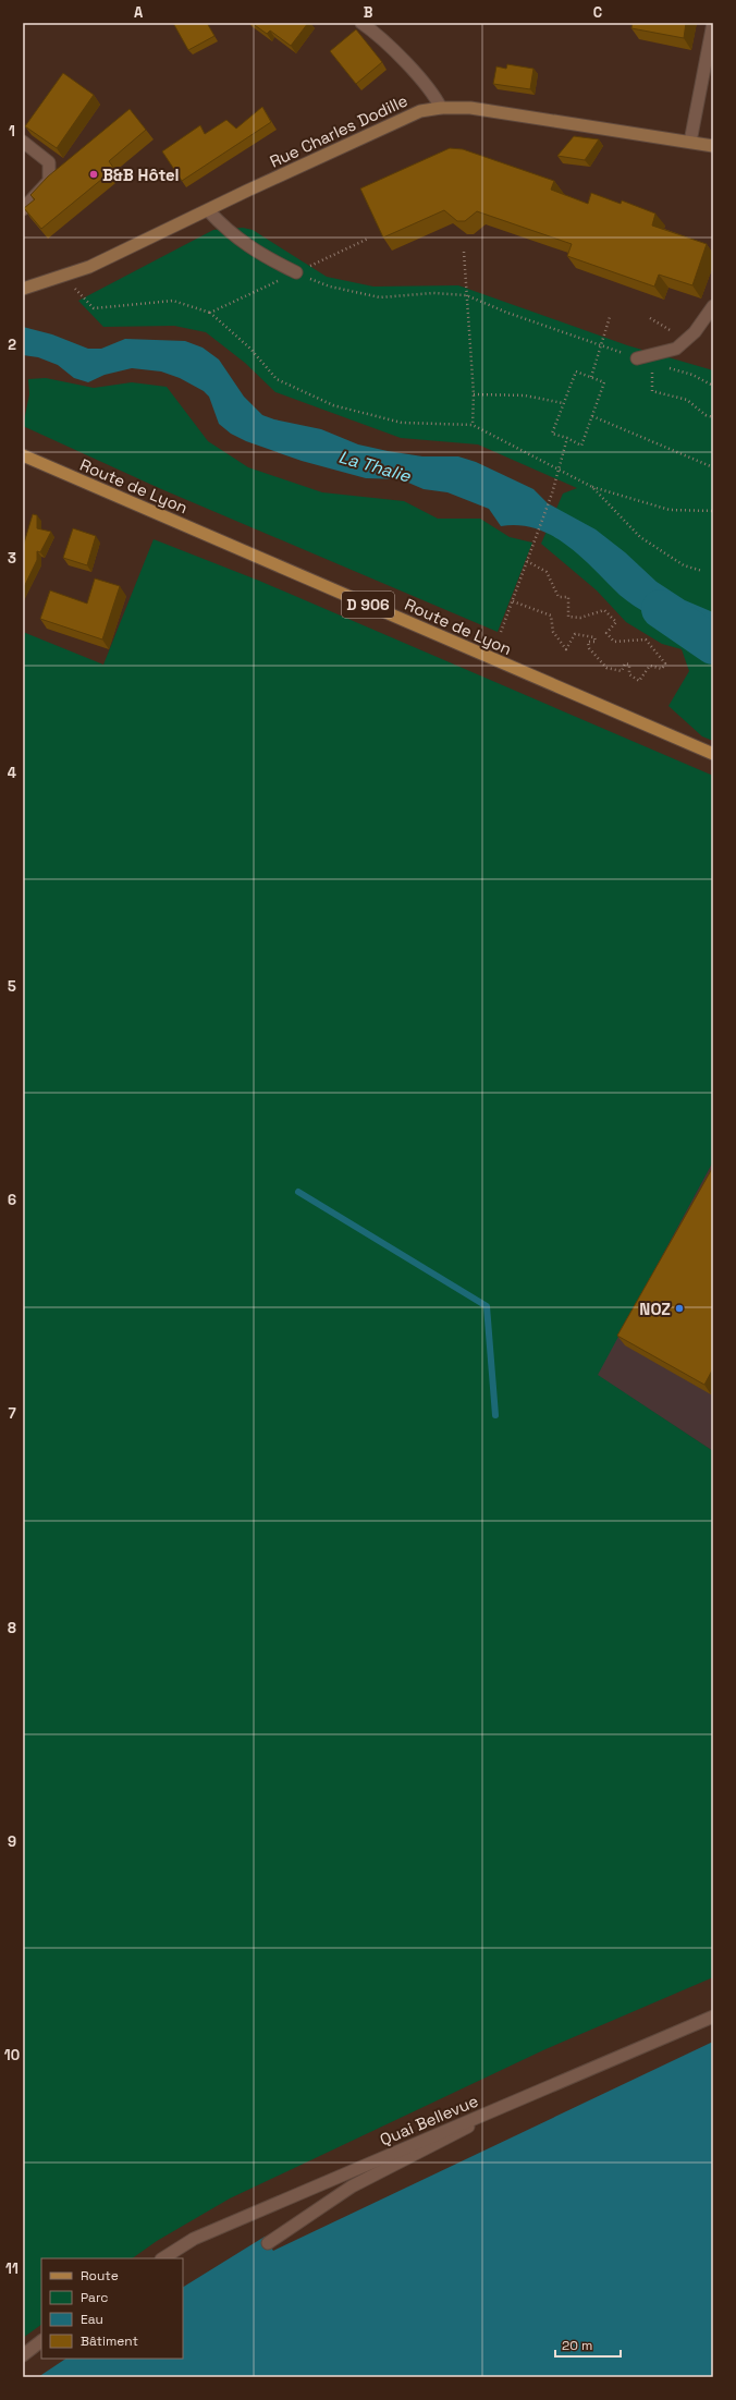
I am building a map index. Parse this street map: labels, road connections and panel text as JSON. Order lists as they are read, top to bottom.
{
  "streets": {
    "main road": ["Rue Charles Dodille", "Route de Lyon", "D 906"],
    "street": ["Quai Bellevue"]
  },
  "water": ["La Thalie"],
  "places": ["B&B Hôtel", "NOZ"],
  "legend": [
    "Route",
    "Parc",
    "Eau",
    "Bâtiment"
  ],
  "scale_bar": "20 m",
  "grid": {
    "columns": ["A", "B", "C"],
    "rows": [
      "1",
      "2",
      "3",
      "4",
      "5",
      "6",
      "7",
      "8",
      "9",
      "10",
      "11"
    ]
  }
}
